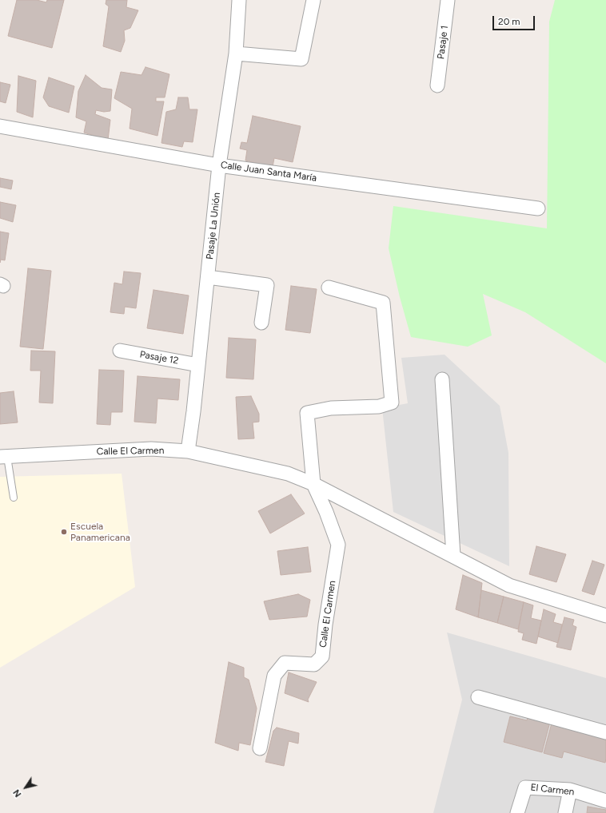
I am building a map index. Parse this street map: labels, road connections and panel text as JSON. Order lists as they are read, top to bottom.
{
  "streets": {
    "street": [
      "Pasaje 1",
      "Calle Juan Santa María",
      "Pasaje La Unión",
      "Pasaje 12",
      "Calle El Carmen",
      "El Carmen"
    ]
  },
  "crossings": [
    ["Calle Juan Santa María", "Pasaje La Unión"],
    ["Pasaje La Unión", "Pasaje 12"],
    ["Pasaje La Unión", "Calle El Carmen"]
  ],
  "places": ["Escuela Panamericana"],
  "scale_bar": "20 m",
  "north": "bottom left"
}
